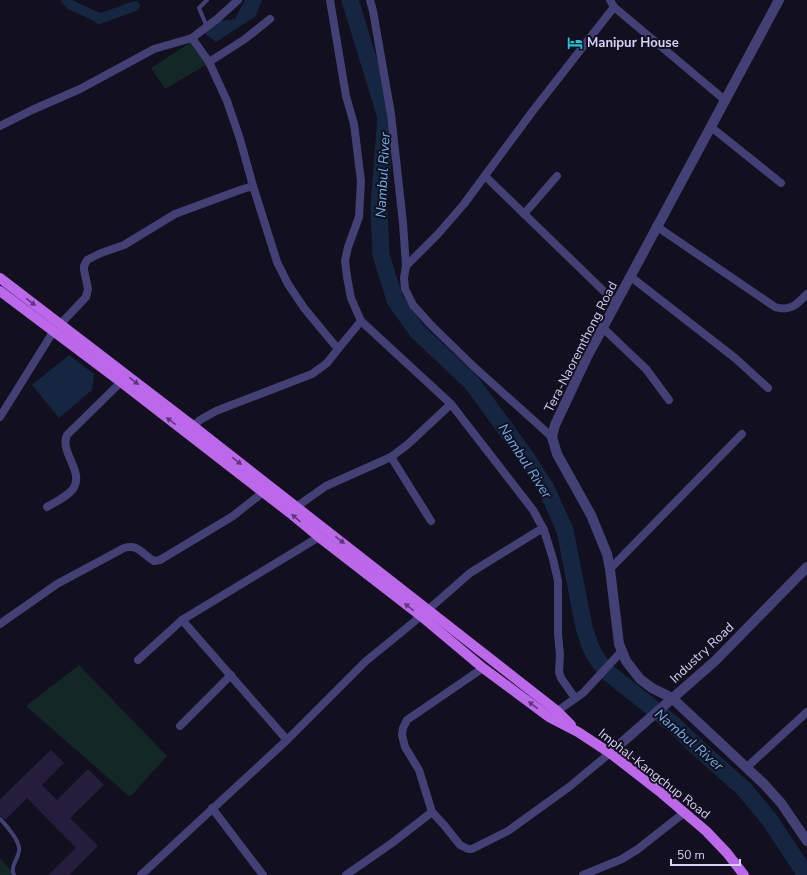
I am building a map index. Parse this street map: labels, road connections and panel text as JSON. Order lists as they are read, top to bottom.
{
  "streets": {
    "main road": ["Imphal-Kangchup Road"],
    "street": ["Tera-Naoremthong Road", "Industry Road"]
  },
  "crossings": [
    ["Industry Road", "Imphal-Kangchup Road"]
  ],
  "water": ["Nambul River"],
  "places": {
    "hotel": ["Manipur House"]
  },
  "scale_bar": "50 m"
}
